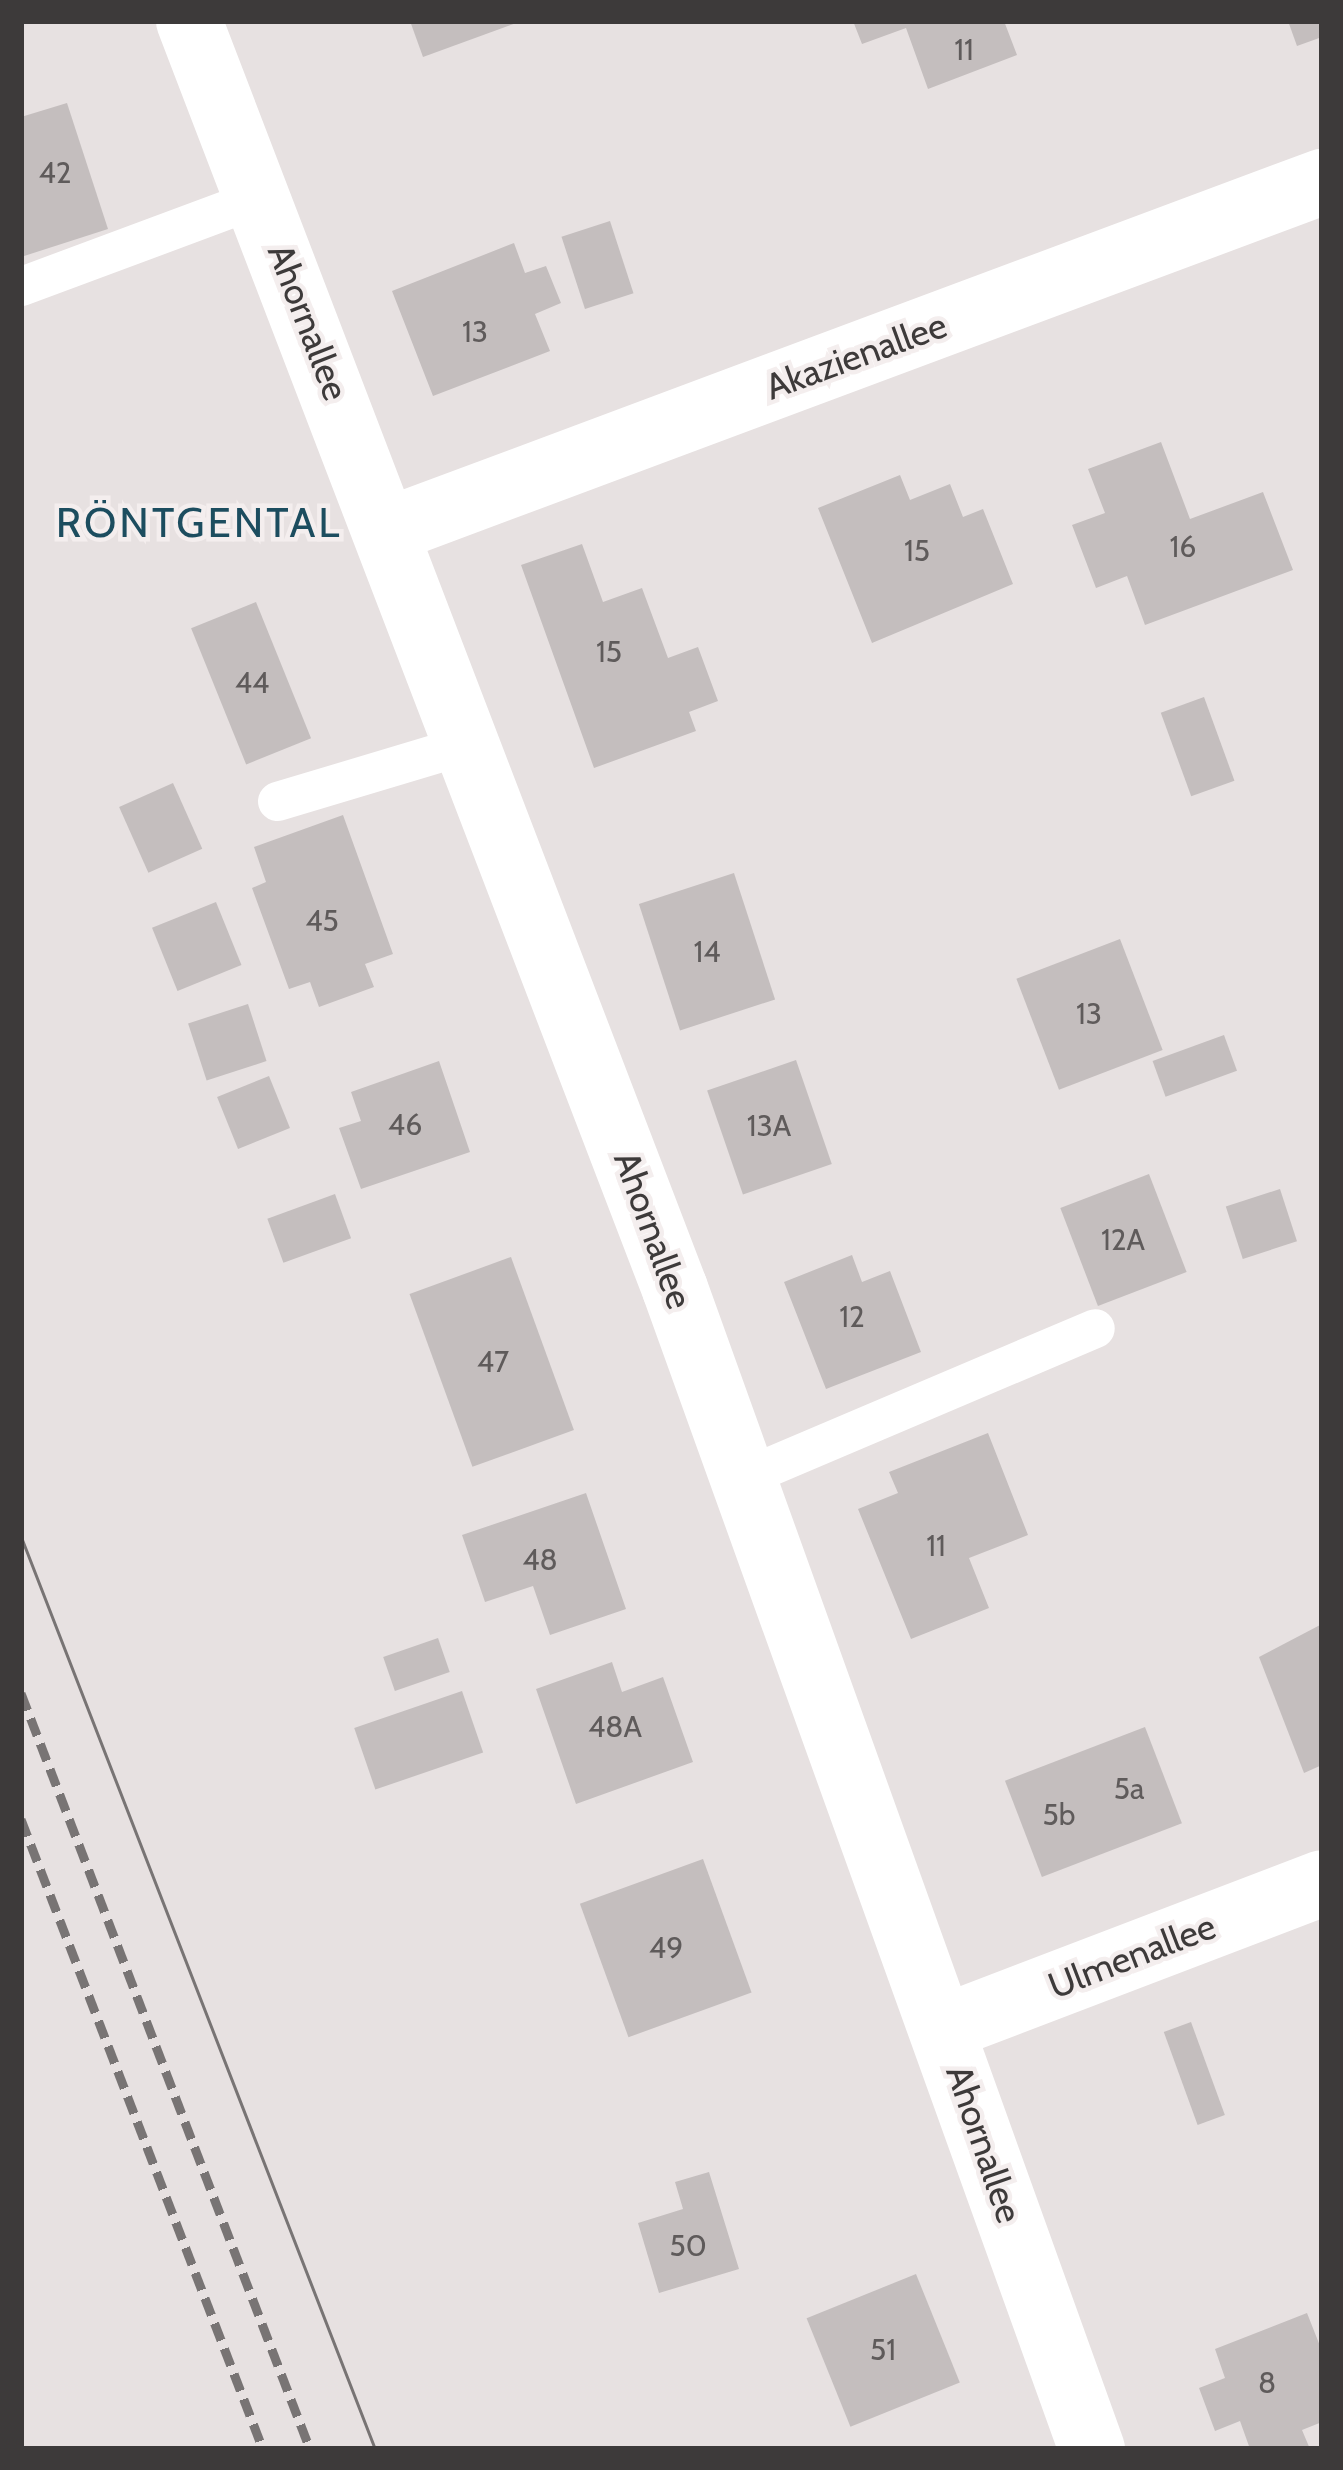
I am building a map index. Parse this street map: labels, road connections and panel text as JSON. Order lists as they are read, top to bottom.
{
  "streets": {
    "street": ["Ahornallee", "Akazienallee", "Ulmenallee"]
  },
  "crossings": [
    ["Ahornallee", "Akazienallee"],
    ["Ahornallee", "Ulmenallee"]
  ],
  "districts": ["RÖNTGENTAL"],
  "house_numbers": [
    "11",
    "42",
    "13",
    "16",
    "15",
    "15",
    "44",
    "45",
    "14",
    "13",
    "46",
    "13A",
    "12A",
    "12",
    "47",
    "11",
    "48",
    "48A",
    "5a",
    "5b",
    "49",
    "50",
    "51",
    "8"
  ]
}
